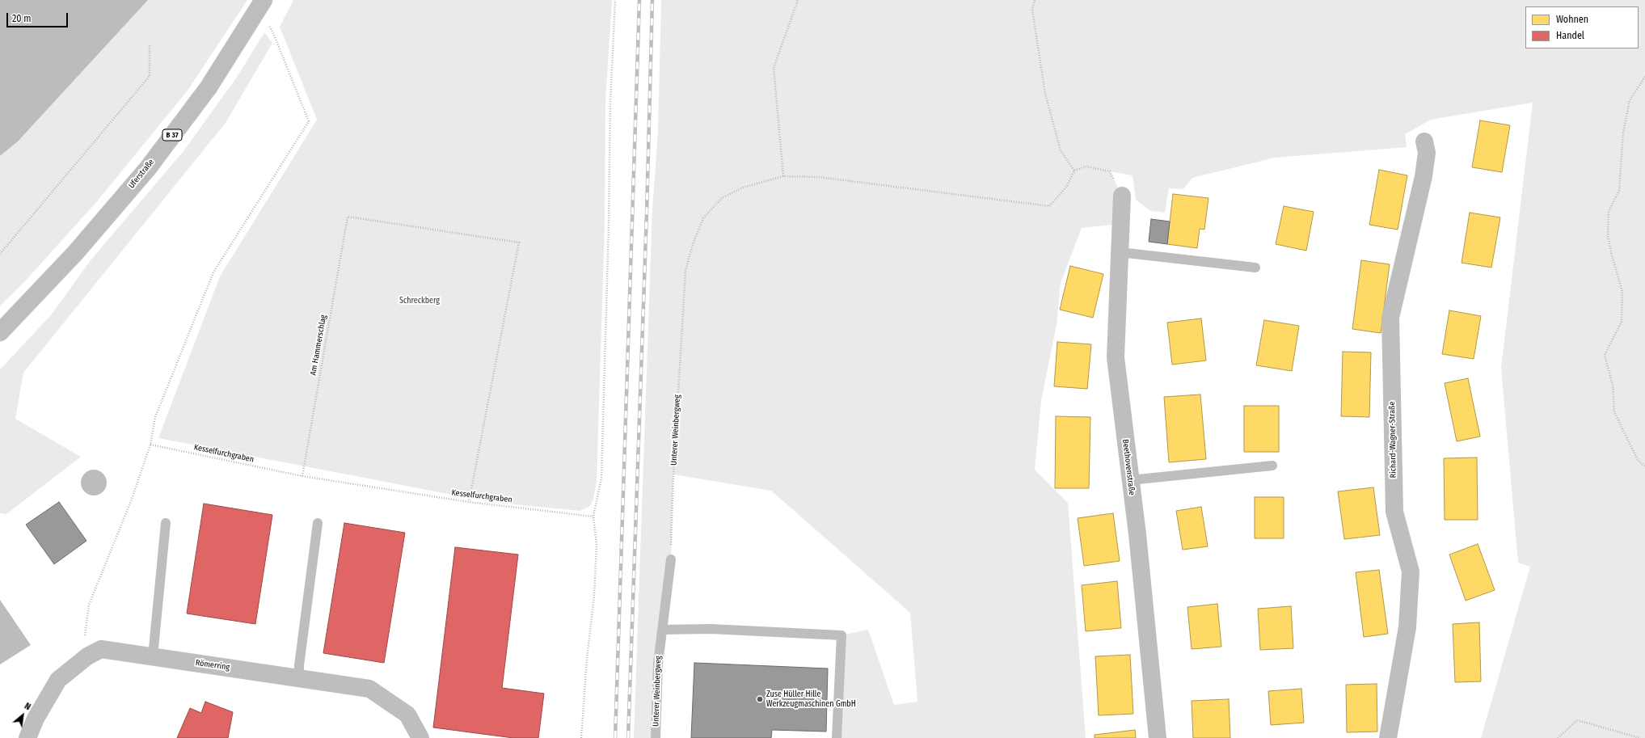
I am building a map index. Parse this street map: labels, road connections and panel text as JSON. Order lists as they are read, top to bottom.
{
  "streets": {
    "main road": ["B 37", "Uferstraße"],
    "street": ["Richard-Wagner-Straße", "Beethovenstraße", "Römerring"],
    "lane": ["Unterer Weinbergweg"],
    "path": ["Am Hammerschlag", "Kesselfurchgraben"]
  },
  "crossings": [
    ["Am Hammerschlag", "Kesselfurchgraben"]
  ],
  "parks": ["Schreckberg"],
  "places": ["Zuse Hüller Hille Werkzeugmaschinen GmbH"],
  "legend": ["Wohnen", "Handel"],
  "scale_bar": "20 m",
  "north": "top right"
}
